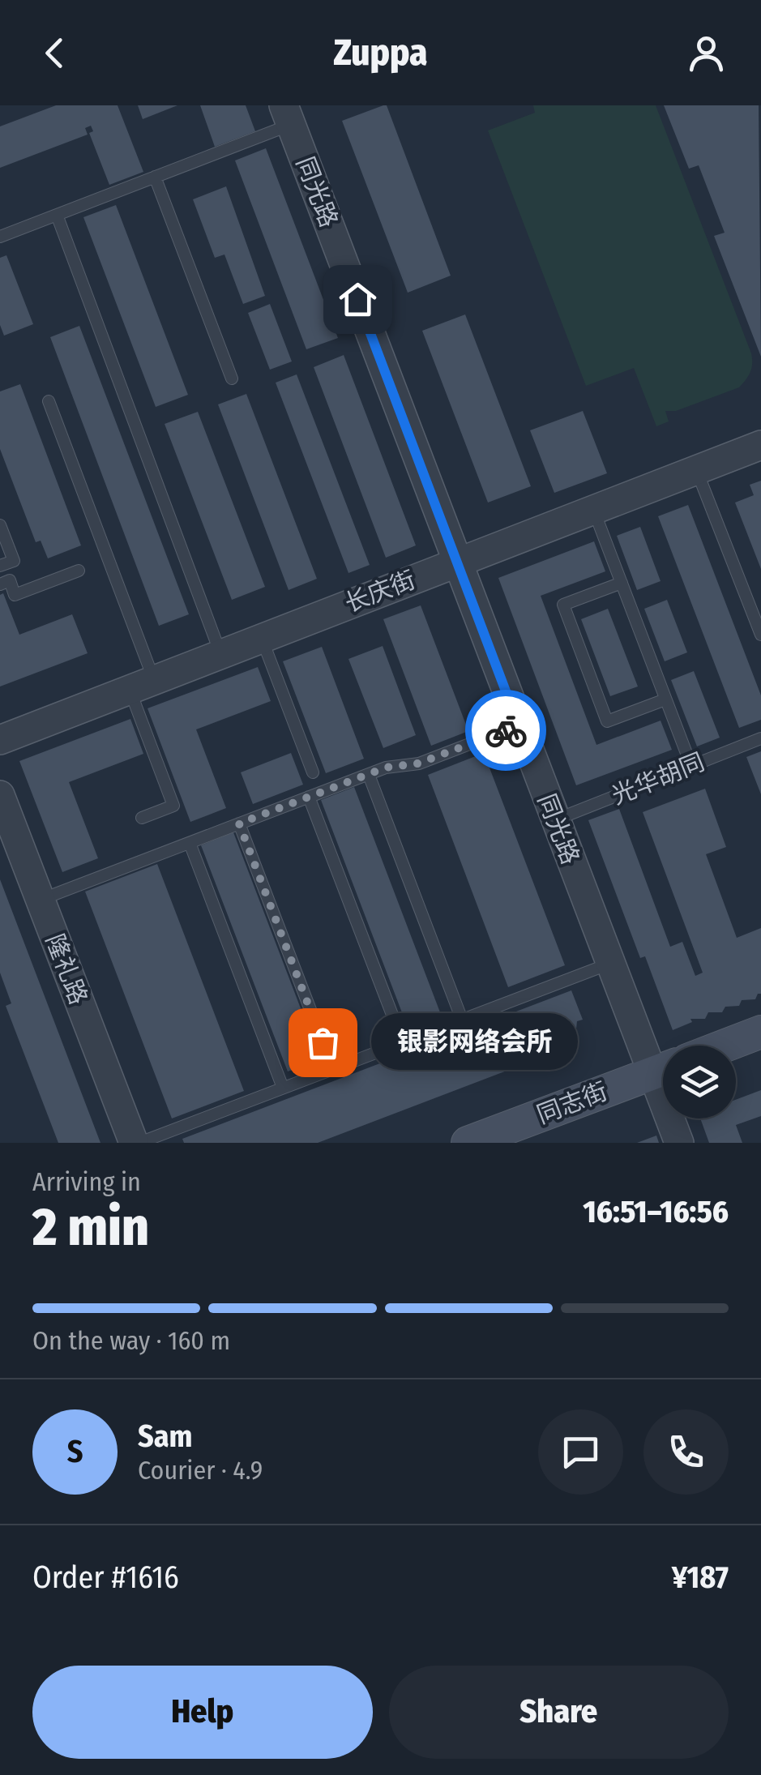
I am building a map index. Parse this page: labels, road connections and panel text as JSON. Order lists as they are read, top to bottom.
{
  "streets": {
    "main road": ["同志街"],
    "street": ["同光路", "长庆街", "隆礼路"],
    "lane": ["光华胡同"]
  },
  "crossings": [
    ["同光路", "长庆街"],
    ["同光路", "光华胡同"]
  ],
  "places": ["银影网络会所"],
  "page": {
    "header": "Zuppa",
    "bubble": "银影网络会所",
    "heading": ["2 min", "Arriving in", "16:51–16:56"],
    "panel": [
      "Sam",
      "Courier · 4.9",
      "Order #1616",
      "¥187"
    ],
    "bar": "On the way · 160 m",
    "round": "S",
    "buttons": ["Help", "Share"]
  }
}
